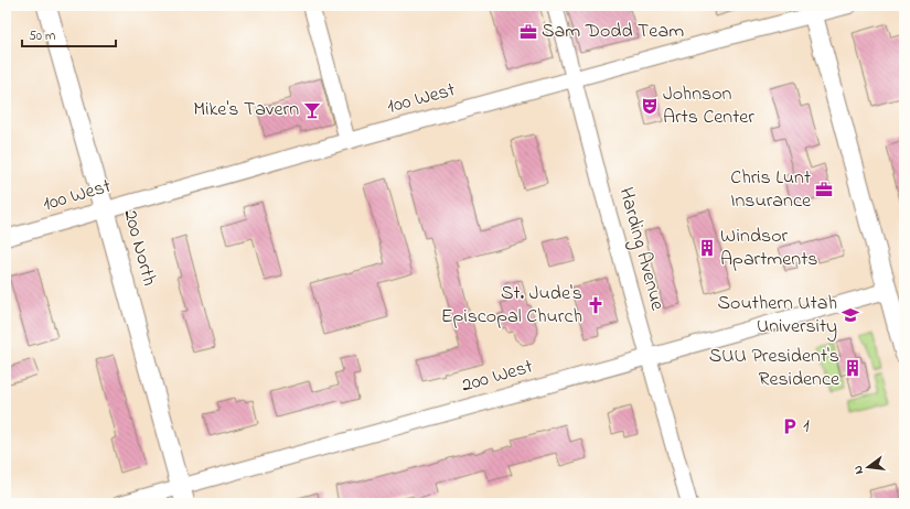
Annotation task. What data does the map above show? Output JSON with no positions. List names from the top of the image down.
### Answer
{
  "streets": {
    "main road": ["200 North"],
    "street": ["100 West", "Harding Avenue", "200 West"]
  },
  "crossings": [
    ["100 West", "200 North"],
    ["100 West", "Harding Avenue"],
    ["200 North", "200 West"],
    ["Harding Avenue", "200 West"]
  ],
  "places": {
    "office": ["Sam Dodd Team", "Chris Lunt Insurance"],
    "theatre": ["Johnson Arts Center"],
    "bar": ["Mike's Tavern"],
    "building": ["Windsor Apartments", "SUU President's Residence"],
    "church": ["St. Jude's Episcopal Church"],
    "school or university": ["Southern Utah University"],
    "parking": ["1"]
  },
  "scale_bar": "50 m",
  "north": "left"
}
